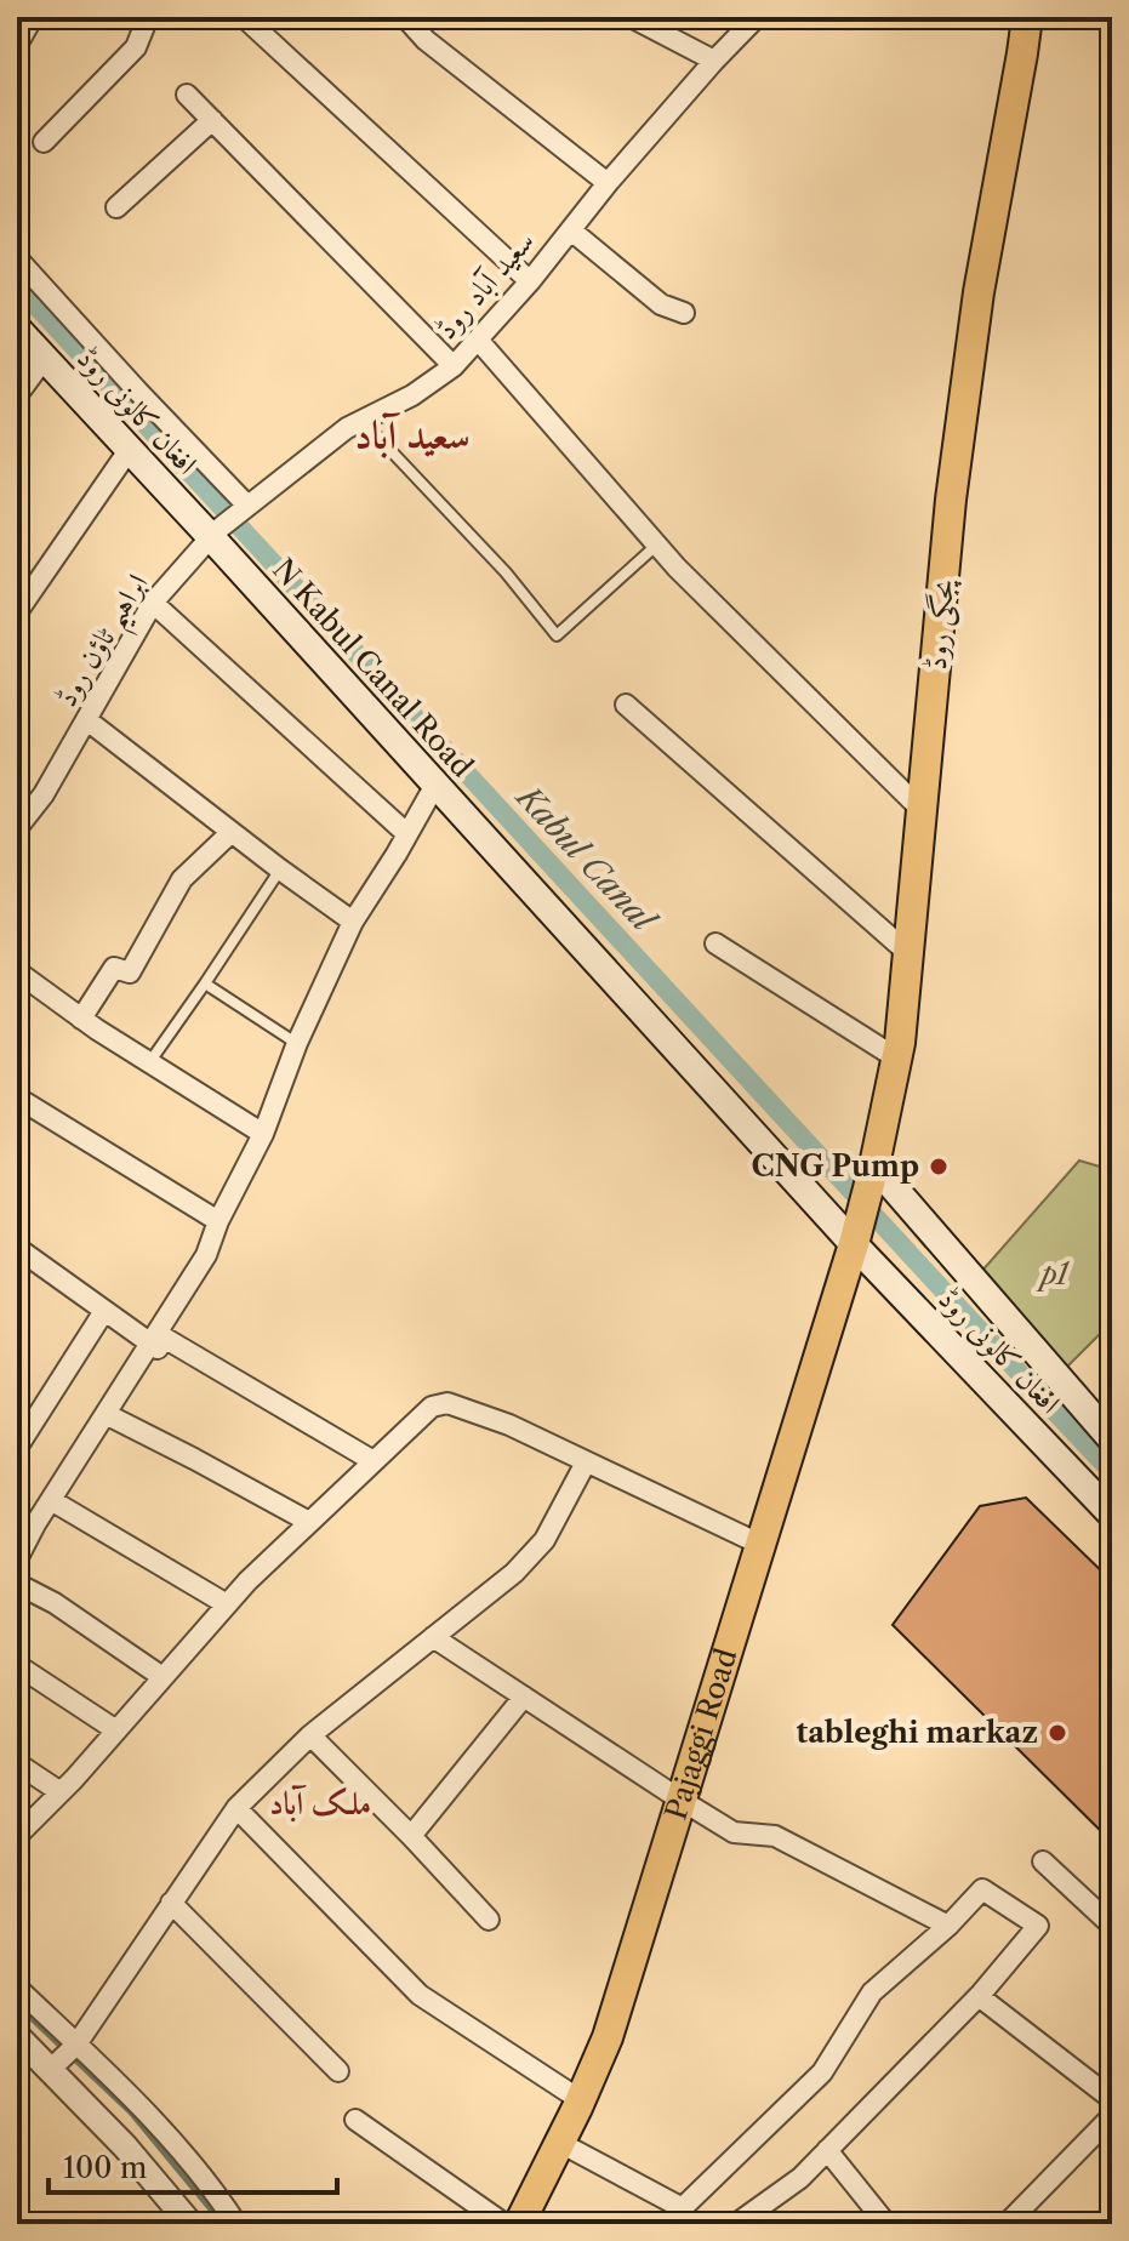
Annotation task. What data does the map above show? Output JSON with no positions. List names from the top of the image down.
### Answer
{
  "streets": {
    "main road": [
      "افغان کالونی روڈ",
      "پجگی روڈ",
      "N Kabul Canal Road",
      "Pajaggi Road"
    ],
    "street": ["سعید آباد روڈ", "ابراہیم ٹاؤن روڈ"]
  },
  "crossings": [
    ["سعید آباد روڈ", "افغان کالونی روڈ"],
    ["سعید آباد روڈ", "ابراہیم ٹاؤن روڈ"],
    ["سعید آباد روڈ", "N Kabul Canal Road"],
    ["افغان کالونی روڈ", "پجگی روڈ"],
    ["افغان کالونی روڈ", "ابراہیم ٹاؤن روڈ"],
    ["افغان کالونی روڈ", "N Kabul Canal Road"],
    ["افغان کالونی روڈ", "Pajaggi Road"],
    ["پجگی روڈ", "N Kabul Canal Road"],
    ["پجگی روڈ", "Pajaggi Road"],
    ["ابراہیم ٹاؤن روڈ", "N Kabul Canal Road"],
    ["N Kabul Canal Road", "Pajaggi Road"]
  ],
  "districts": ["سعید آباد", "ملک آباد"],
  "water": ["Kabul Canal"],
  "parks": ["p1"],
  "places": ["CNG Pump", "tableghi markaz"],
  "scale_bar": "100 m"
}
